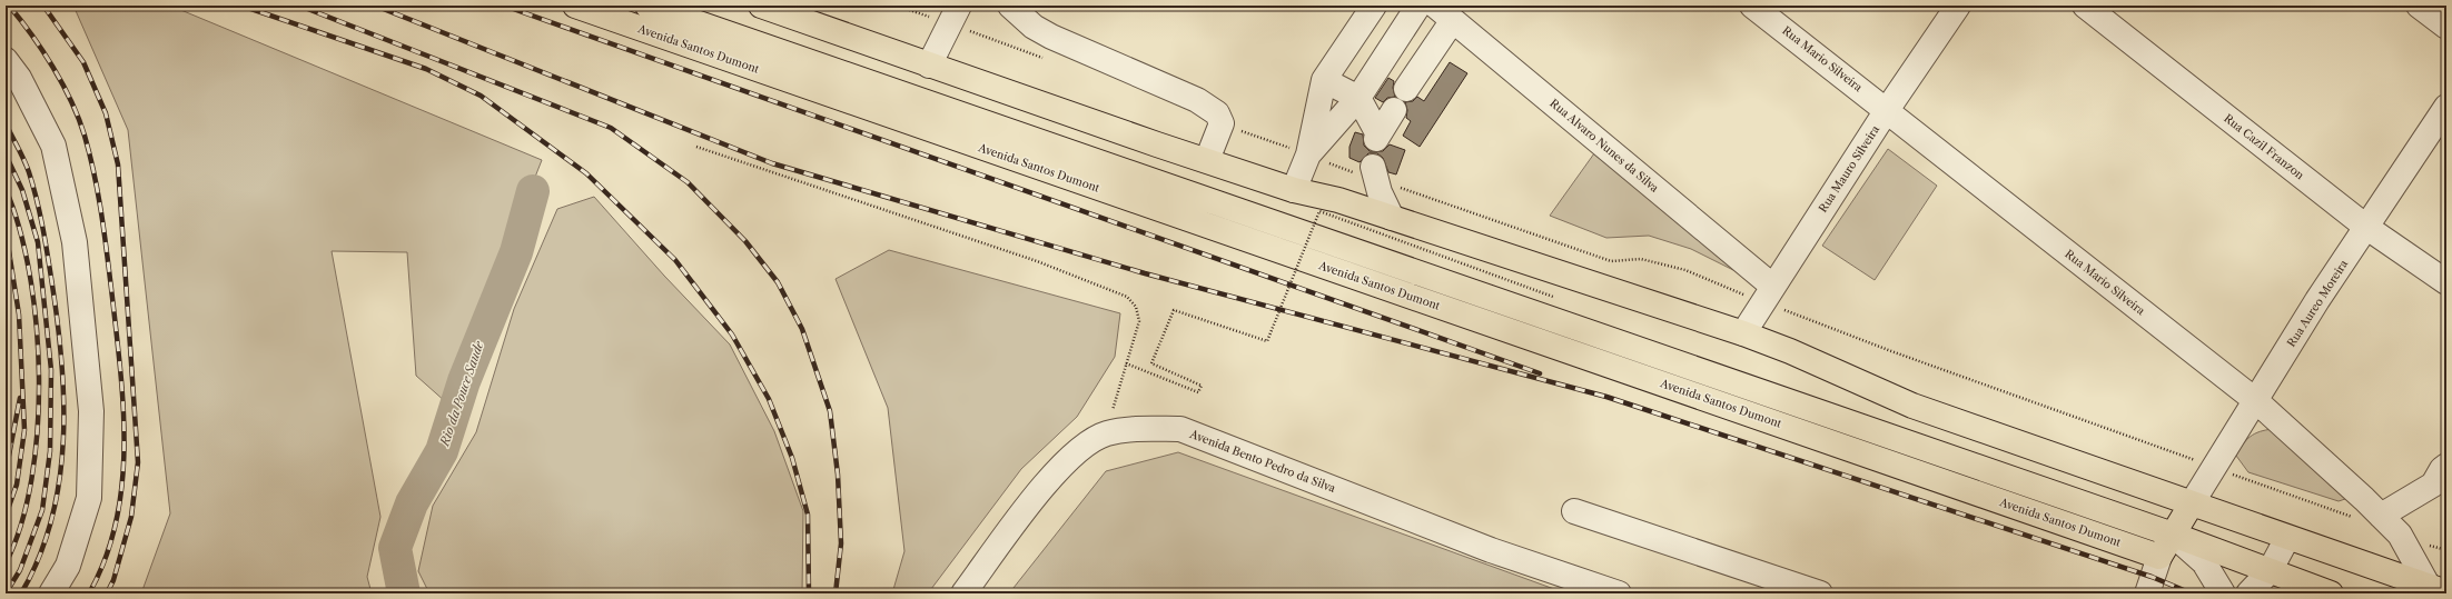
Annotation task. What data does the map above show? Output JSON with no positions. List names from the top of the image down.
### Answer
{
  "streets": {
    "main road": ["Avenida Santos Dumont"],
    "street": [
      "Rua Mario Silveira",
      "Rua Alvaro Nunes da Silva",
      "Rua Cazil Franzon",
      "Rua Mauro Silveira",
      "Rua Aureo Moreira",
      "Avenida Bento Pedro da Silva"
    ]
  },
  "crossings": [
    ["Rua Mario Silveira", "Rua Mauro Silveira"],
    ["Rua Mario Silveira", "Rua Aureo Moreira"],
    ["Rua Alvaro Nunes da Silva", "Rua Mauro Silveira"],
    ["Rua Cazil Franzon", "Rua Aureo Moreira"]
  ],
  "water": ["Rio da Pouce Saude"]
}
